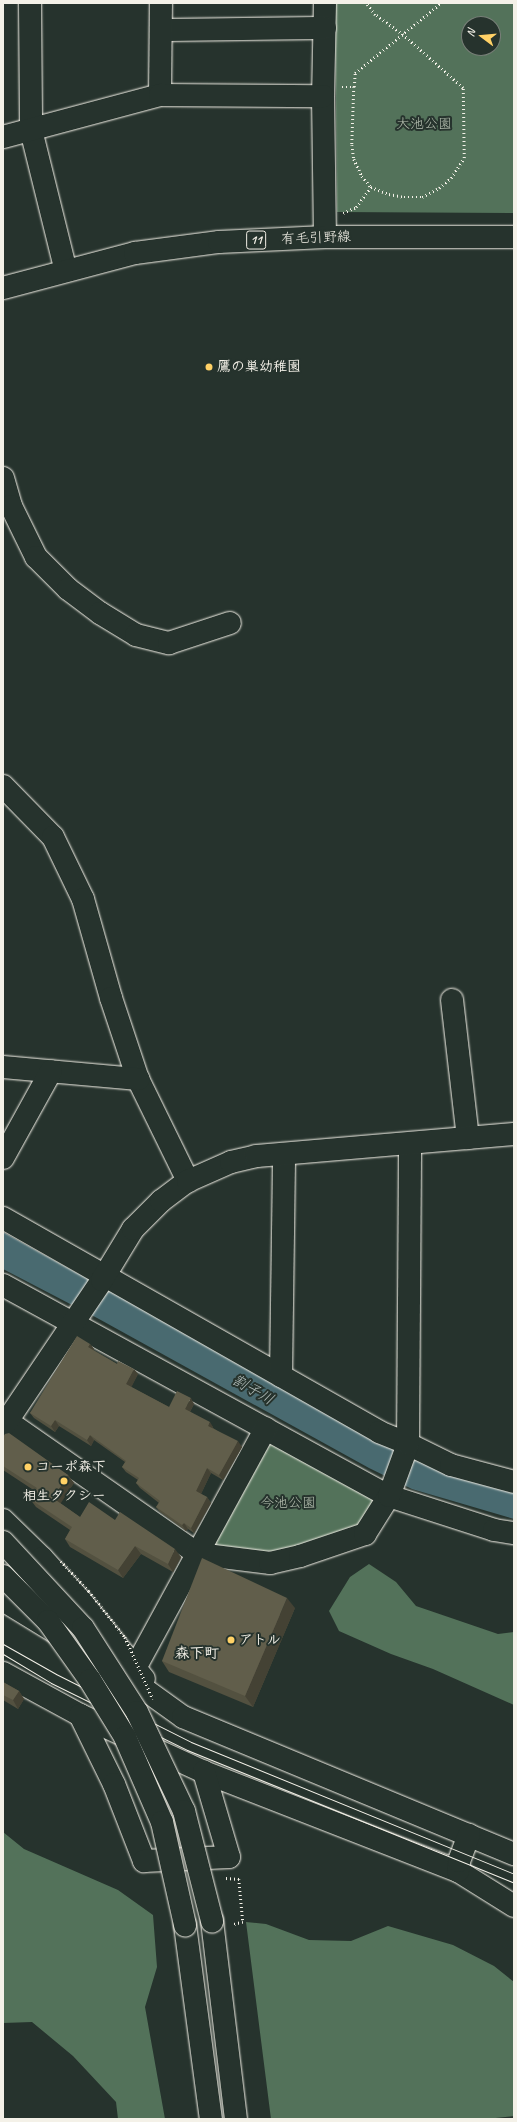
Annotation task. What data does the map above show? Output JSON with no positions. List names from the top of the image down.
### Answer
{
  "streets": {
    "street": ["有毛引野線", "11"]
  },
  "districts": ["森下町"],
  "water": ["割子川"],
  "parks": ["大池公園", "今池公園"],
  "places": [
    "鷹の巣幼稚園",
    "コーポ森下",
    "相生タクシー",
    "アトル"
  ],
  "north": "left"
}
